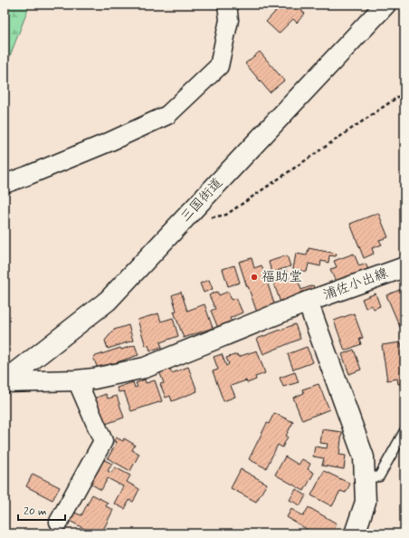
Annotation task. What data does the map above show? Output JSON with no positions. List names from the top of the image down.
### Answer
{
  "streets": {
    "main road": ["三国街道", "浦佐小出線"]
  },
  "crossings": [
    ["三国街道", "浦佐小出線"]
  ],
  "places": ["福助堂"],
  "scale_bar": "20 m"
}
